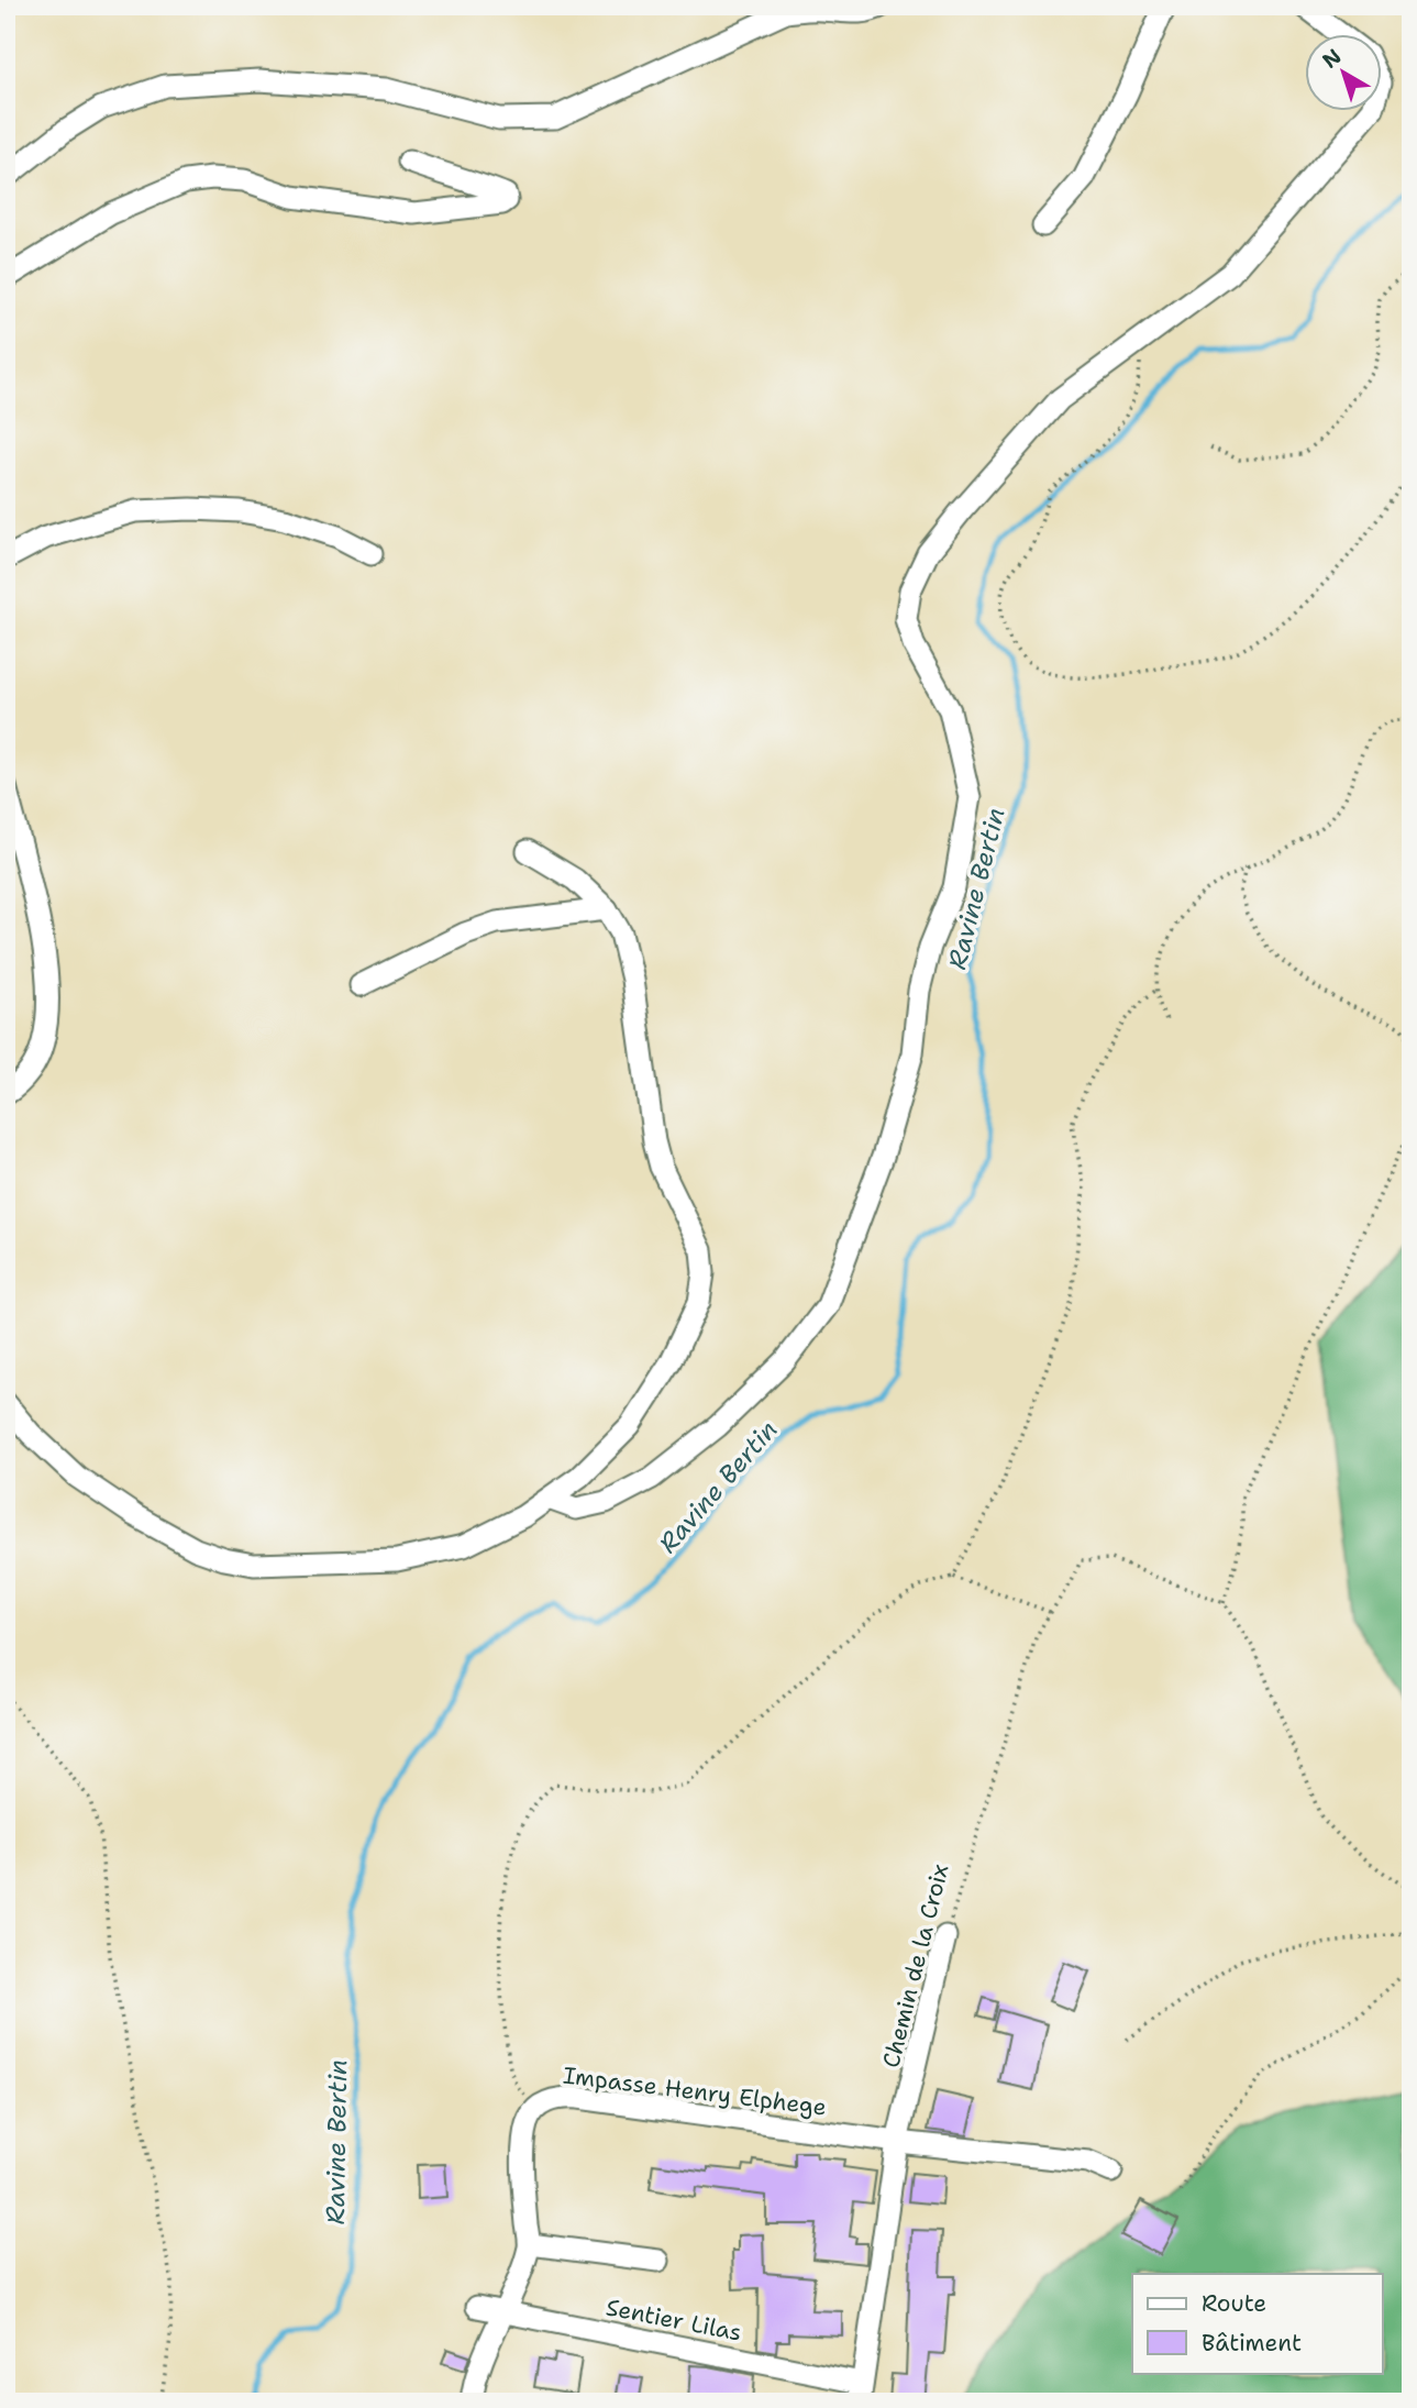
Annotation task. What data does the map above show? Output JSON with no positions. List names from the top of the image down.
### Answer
{
  "streets": {
    "street": ["Chemin de la Croix", "Impasse Henry Elphege", "Sentier Lilas"]
  },
  "crossings": [
    ["Chemin de la Croix", "Impasse Henry Elphege"],
    ["Chemin de la Croix", "Sentier Lilas"],
    ["Impasse Henry Elphege", "Sentier Lilas"]
  ],
  "water": ["Ravine Bertin"],
  "legend": ["Route", "Bâtiment"],
  "north": "top left"
}
